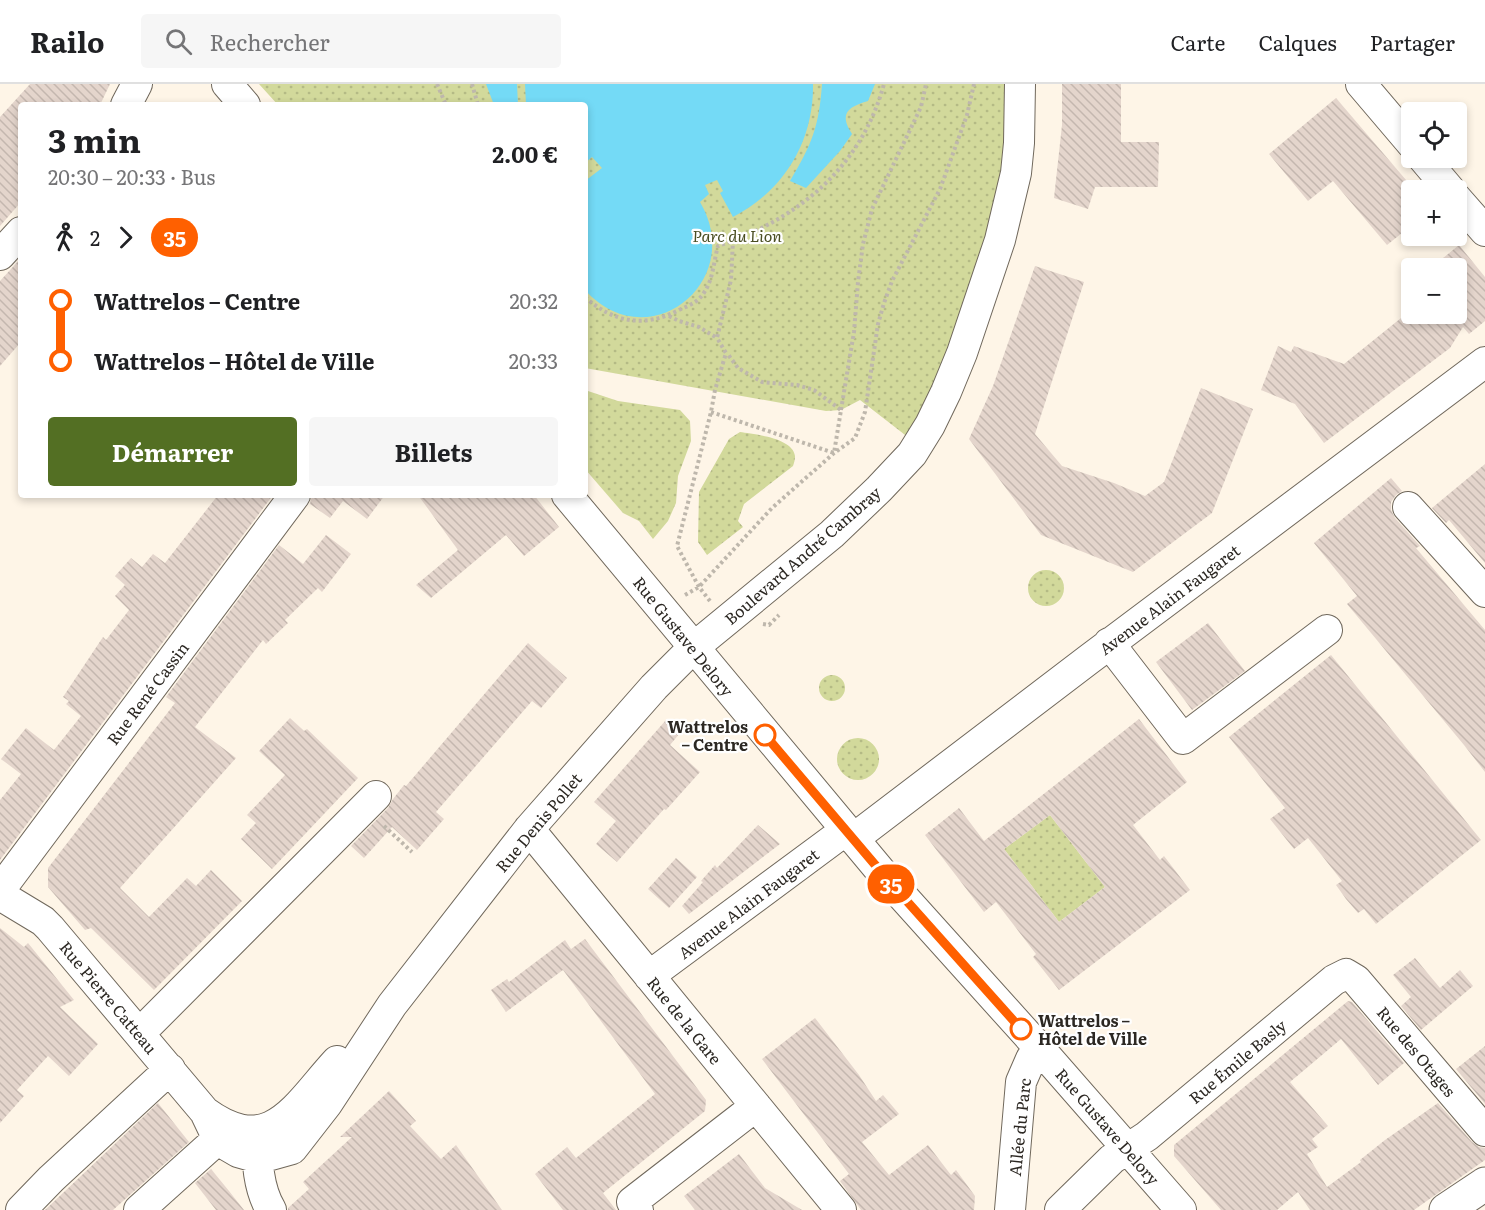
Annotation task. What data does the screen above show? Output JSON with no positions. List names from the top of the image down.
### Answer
{
  "streets": {
    "street": [
      "Boulevard André Cambray",
      "Avenue Alain Faugaret",
      "Rue Gustave Delory",
      "Rue René Cassin",
      "Rue Denis Pollet",
      "Rue Pierre Catteau",
      "Rue de la Gare",
      "Rue des Otages",
      "Rue Émile Basly",
      "Allée du Parc"
    ]
  },
  "crossings": [
    ["Boulevard André Cambray", "Rue Gustave Delory"],
    ["Boulevard André Cambray", "Rue Denis Pollet"],
    ["Avenue Alain Faugaret", "Rue Gustave Delory"],
    ["Avenue Alain Faugaret", "Rue de la Gare"],
    ["Rue Gustave Delory", "Rue Denis Pollet"],
    ["Rue Gustave Delory", "Rue Émile Basly"],
    ["Rue Gustave Delory", "Allée du Parc"],
    ["Rue Denis Pollet", "Rue de la Gare"],
    ["Rue des Otages", "Rue Émile Basly"]
  ],
  "parks": ["Parc du Lion"],
  "places": ["Wattrelos – Centre", "Wattrelos – Hôtel de Ville"],
  "lines": ["bus line 35"],
  "page": {
    "header": "Railo",
    "search": "Rechercher",
    "nav": ["Carte", "Calques", "Partager"],
    "on_map": "35",
    "map_buttons": ["+", "−"],
    "heading": ["3 min", "20:30 – 20:33 · Bus", "2.00 €"],
    "legs": ["2", "35"],
    "list": [
      {
        "name": "Wattrelos – Centre",
        "value": "20:32"
      },
      {
        "name": "Wattrelos – Hôtel de Ville",
        "value": "20:33"
      }
    ],
    "buttons": ["Démarrer", "Billets"]
  }
}
